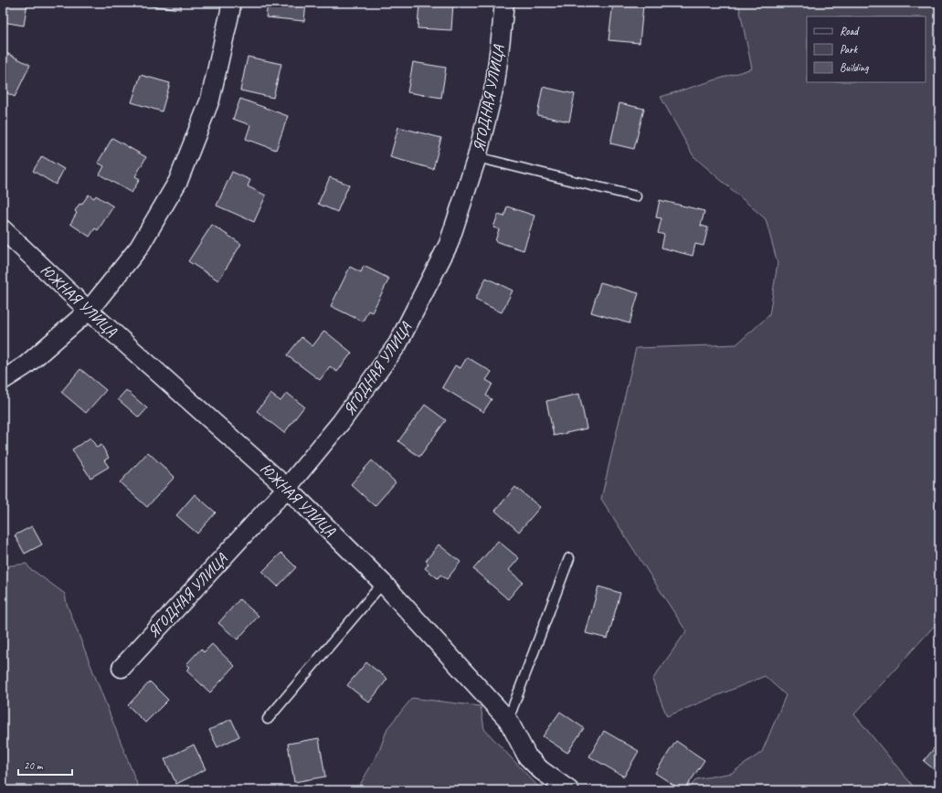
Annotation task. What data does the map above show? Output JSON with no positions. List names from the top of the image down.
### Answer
{
  "streets": {
    "street": ["ЯГОДНАЯ УЛИЦА", "ЮЖНАЯ УЛИЦА"]
  },
  "crossings": [
    ["ЯГОДНАЯ УЛИЦА", "ЮЖНАЯ УЛИЦА"]
  ],
  "legend": ["Road", "Park", "Building"],
  "scale_bar": "20 m"
}
